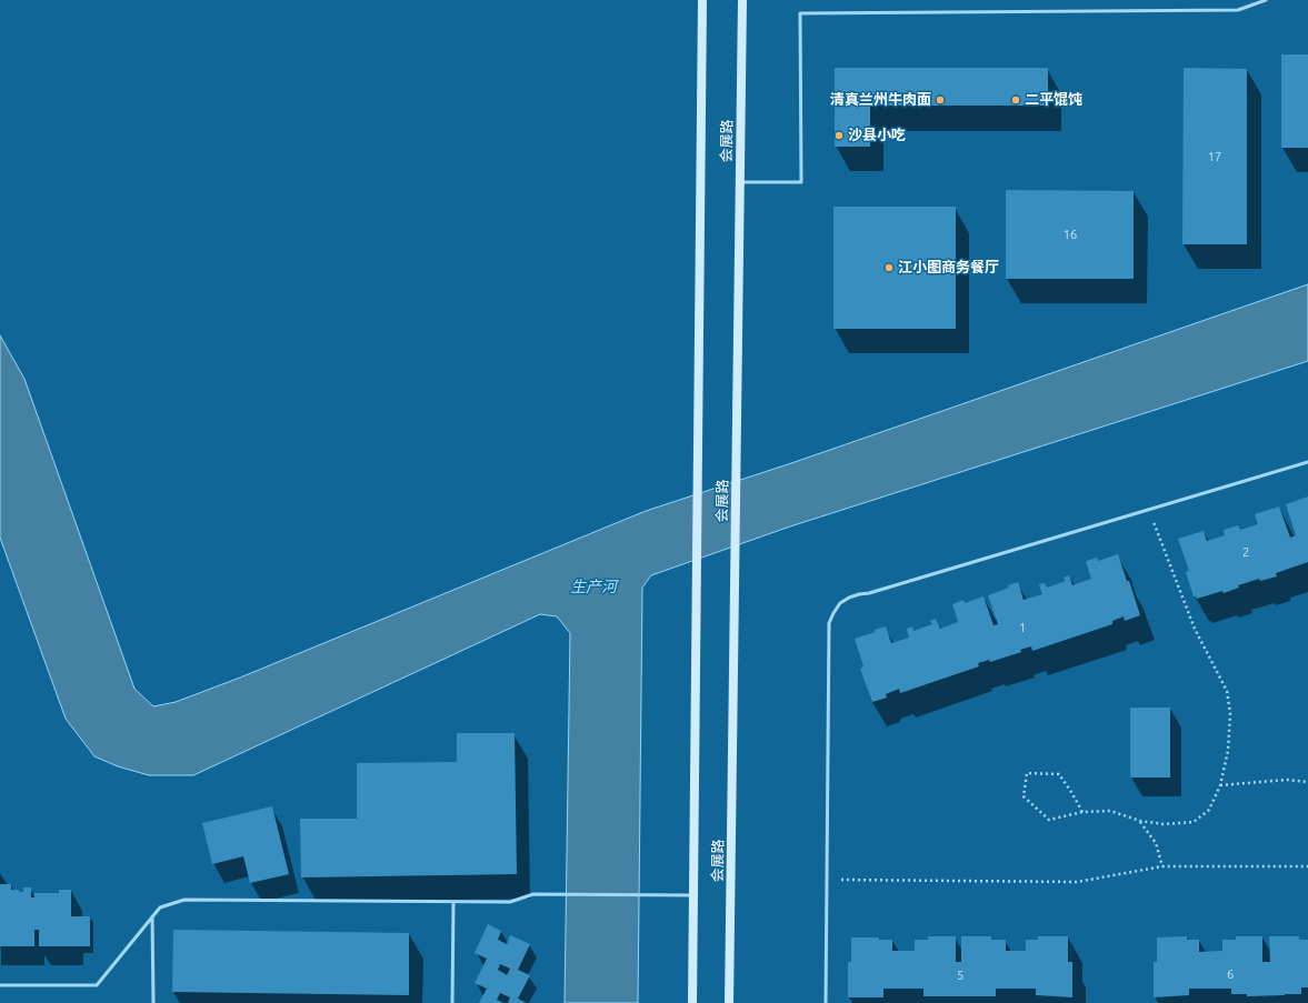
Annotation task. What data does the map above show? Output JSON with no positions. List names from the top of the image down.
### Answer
{
  "streets": {
    "street": ["会展路"]
  },
  "water": ["生产河"],
  "places": [
    "清真兰州牛肉面",
    "二平馄饨",
    "沙县小吃",
    "江小图商务餐厅"
  ],
  "house_numbers": [
    "17",
    "16",
    "2",
    "1",
    "6",
    "5"
  ]
}
